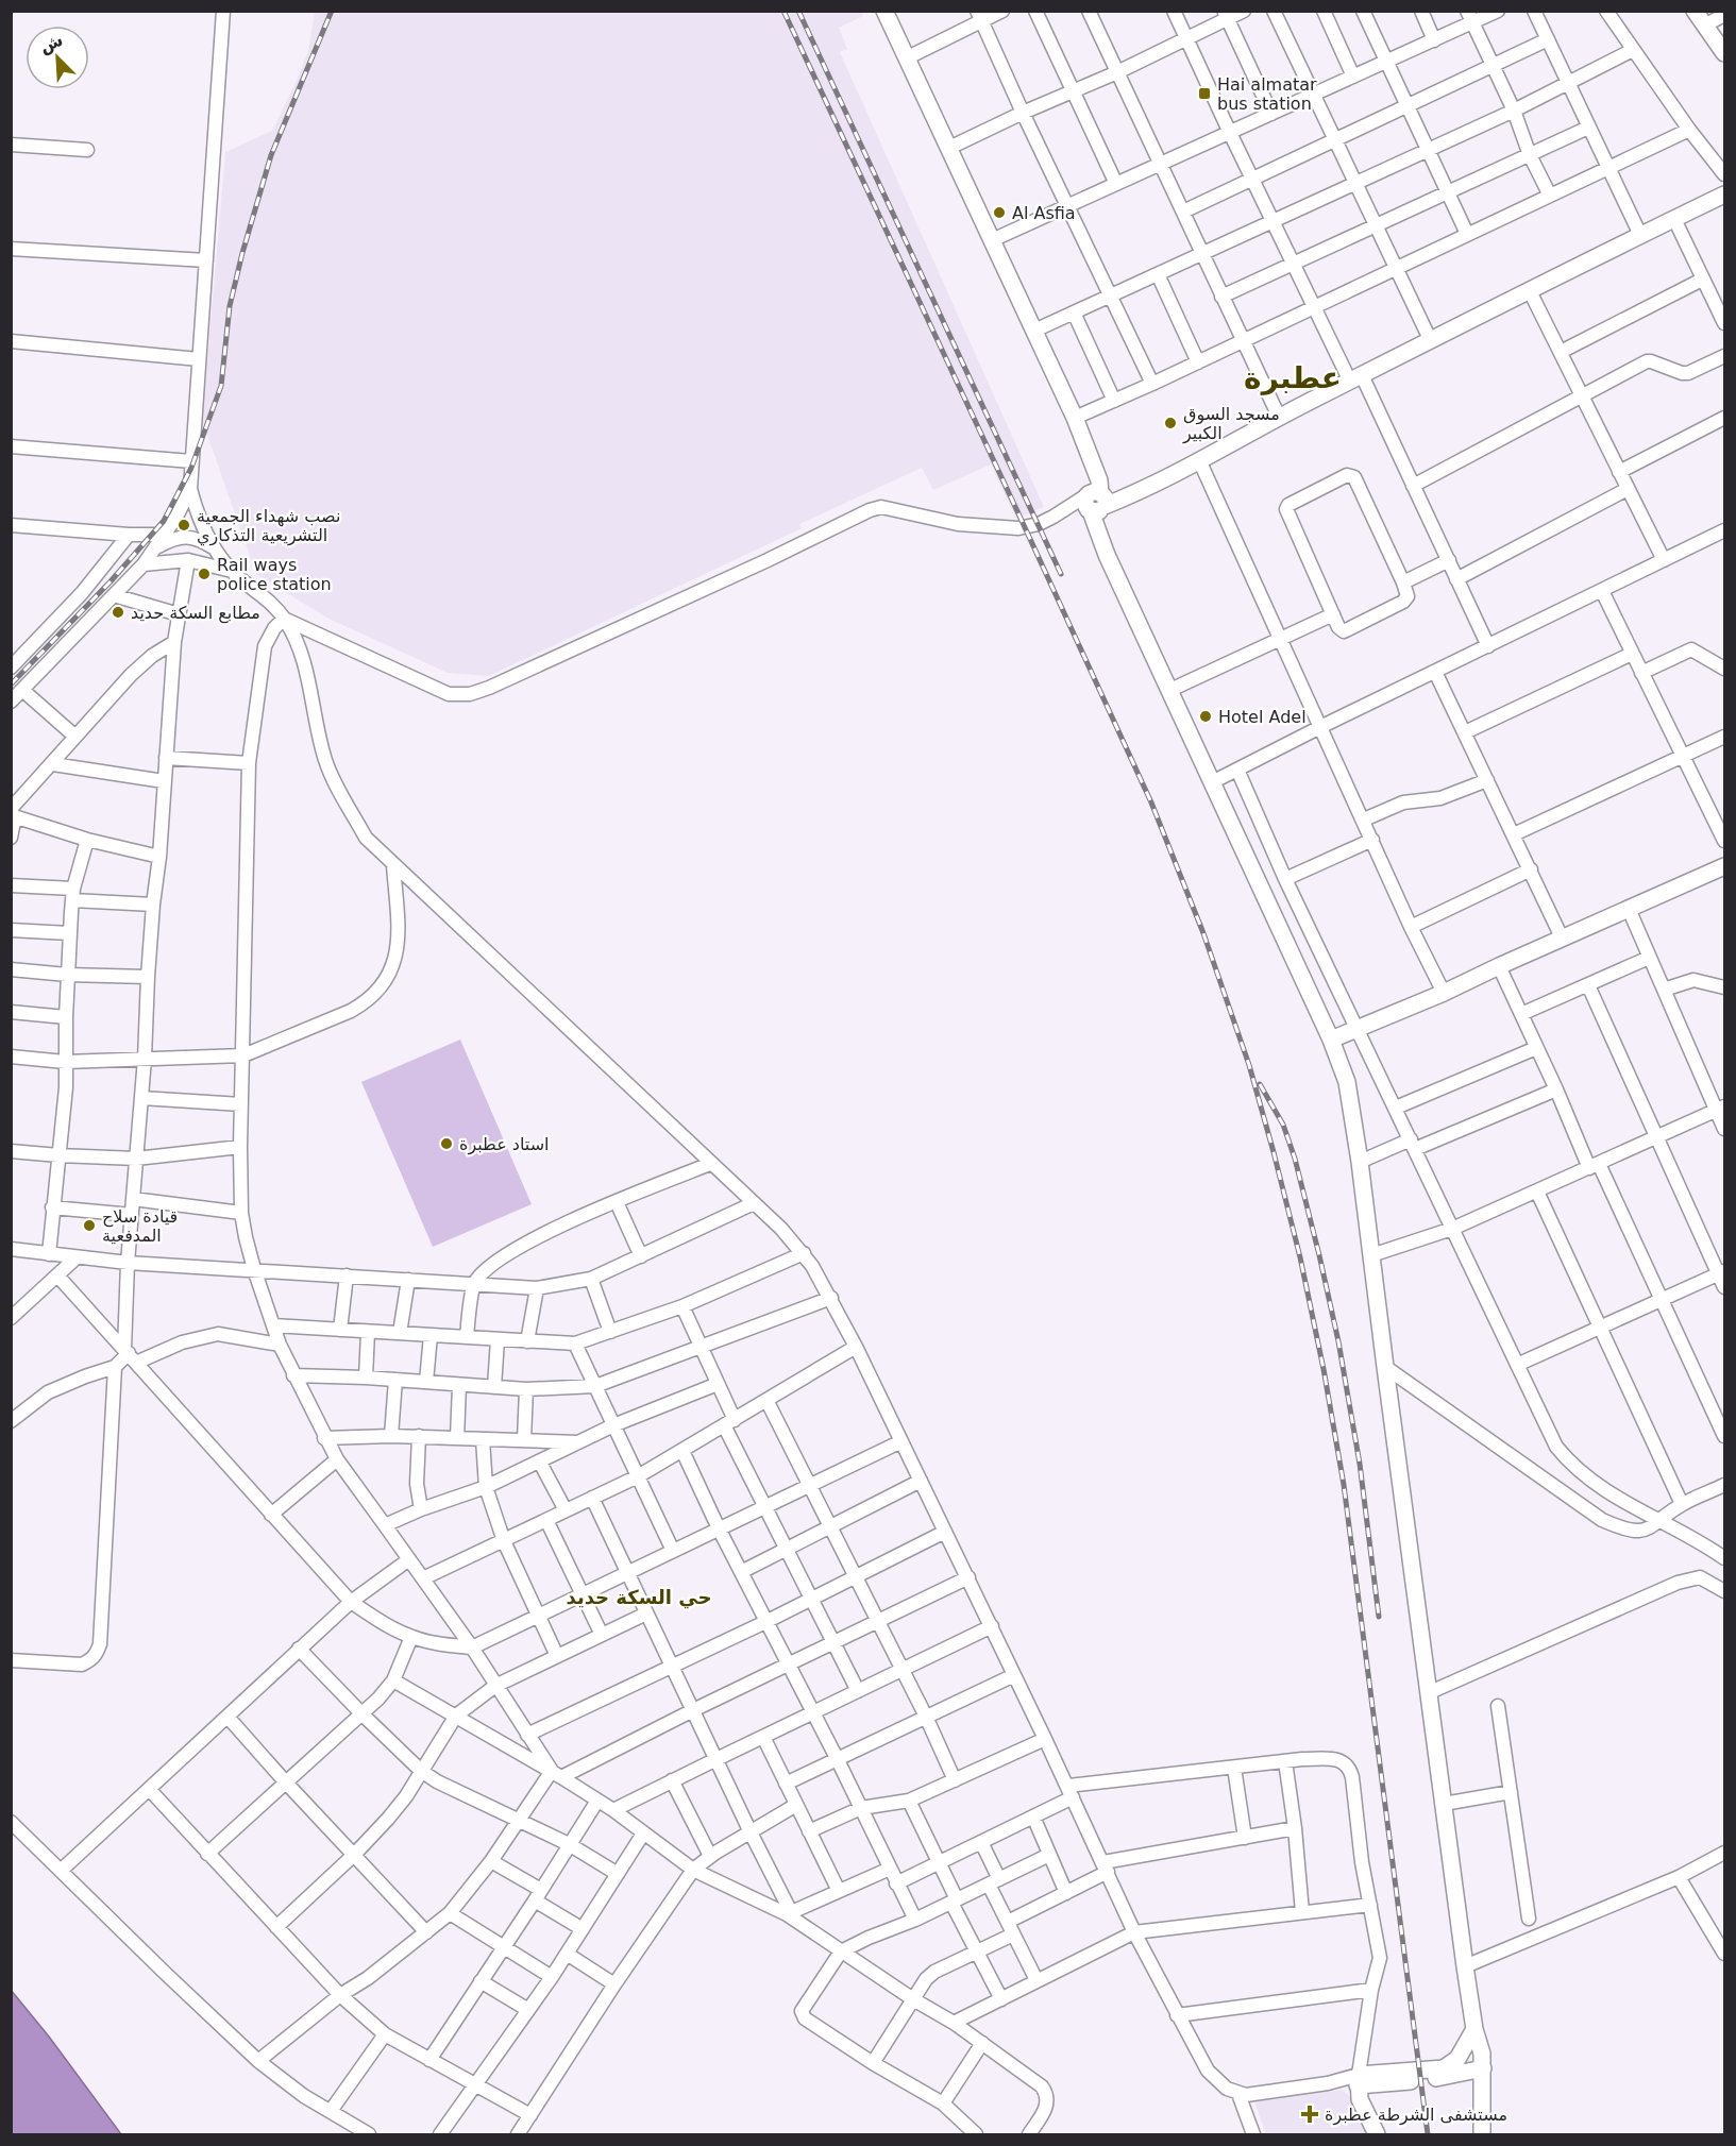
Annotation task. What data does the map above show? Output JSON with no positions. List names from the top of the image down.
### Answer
{
  "districts": ["عطبرة", "حي السكة حديد"],
  "places": {
    "transit": ["Hai almatar bus station"],
    "other": [
      "Al Asfia",
      "مسجد السوق الكبير",
      "نصب شهداء الجمعية التشريعية التذكاري",
      "Rail ways police station",
      "مطابع السكة حديد",
      "Hotel Adel",
      "استاد عطبرة",
      "قيادة سلاح المدفعية"
    ],
    "health": ["مستشفى الشرطة عطبرة"]
  },
  "north": "top left"
}
